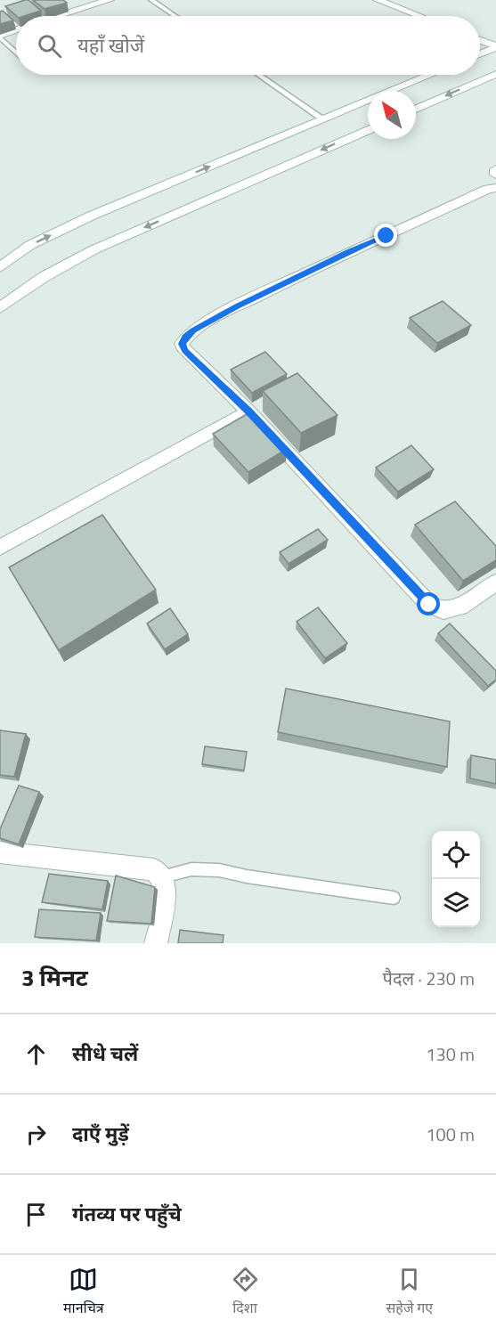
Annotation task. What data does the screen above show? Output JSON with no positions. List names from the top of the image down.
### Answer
{
  "north": "top left",
  "page": {
    "search": "यहाँ खोजें",
    "heading": ["3 मिनट", "पैदल · 230 m"],
    "list": [
      ["सीधे चलें", "130 m"],
      ["दाएँ मुड़ें", "100 m"],
      "गंतव्य पर पहुँचे"
    ],
    "nav": ["मानचित्र", "दिशा", "सहेजे गए"]
  }
}
